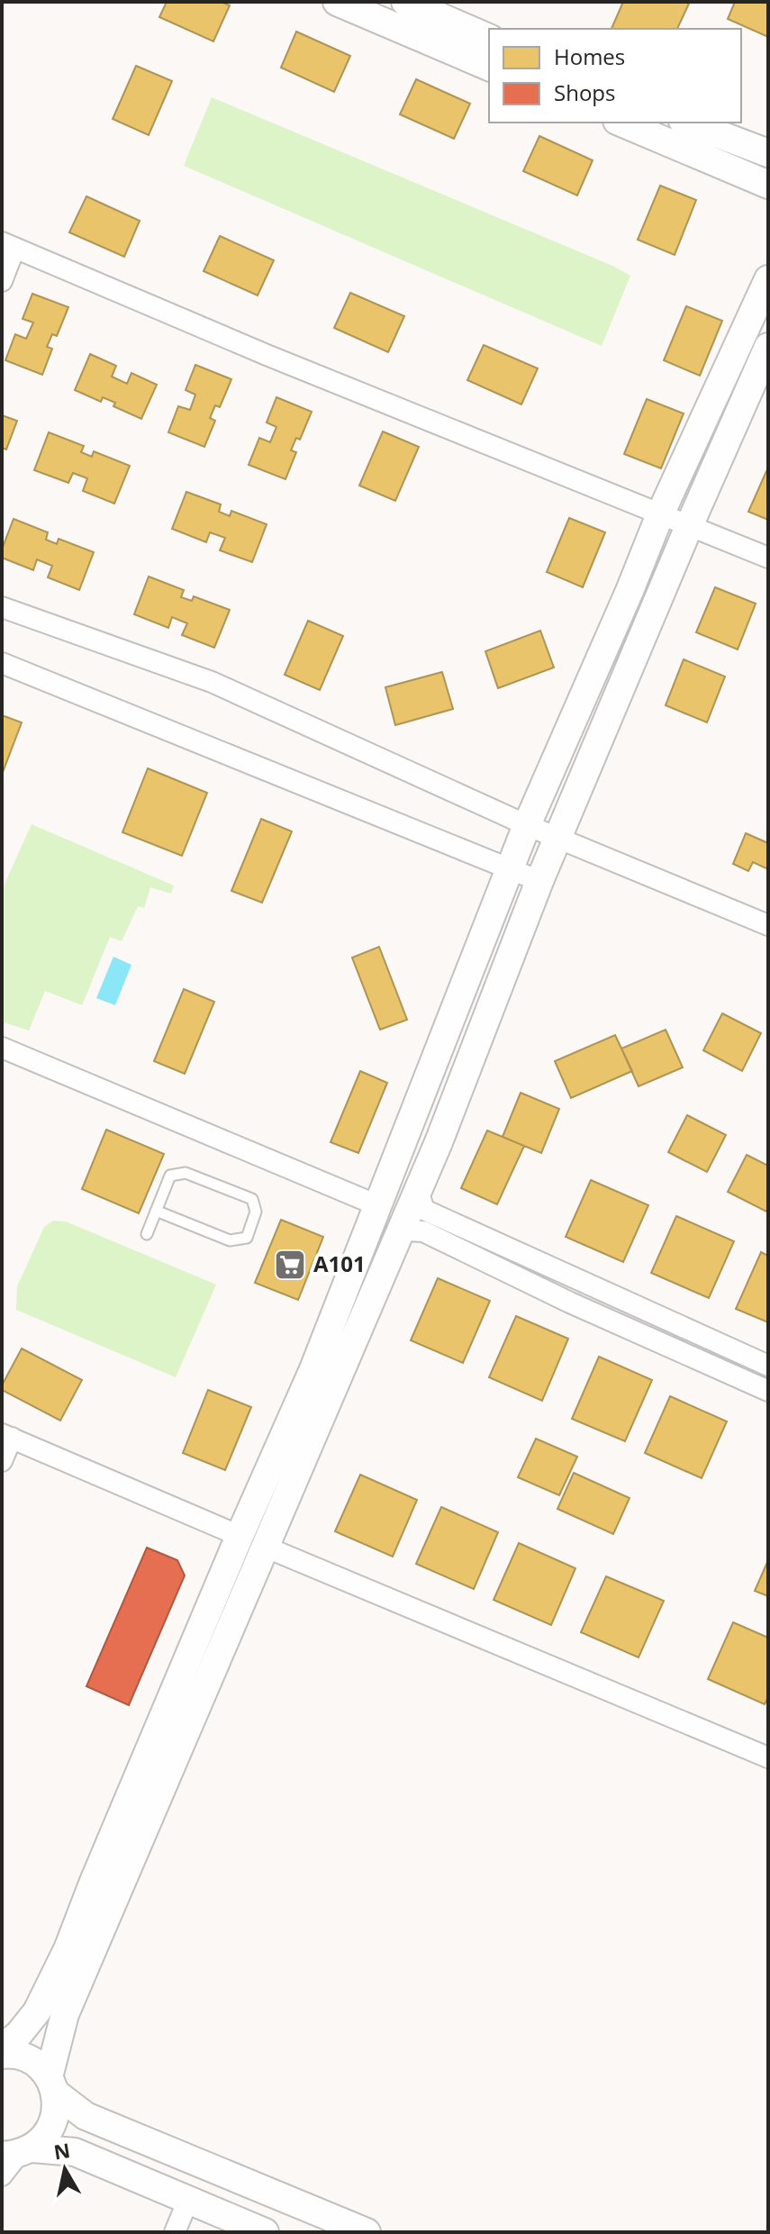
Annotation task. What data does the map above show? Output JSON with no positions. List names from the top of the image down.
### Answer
{
  "places": {
    "supermarket": ["A101"]
  },
  "legend": ["Homes", "Shops"],
  "north": "top"
}
